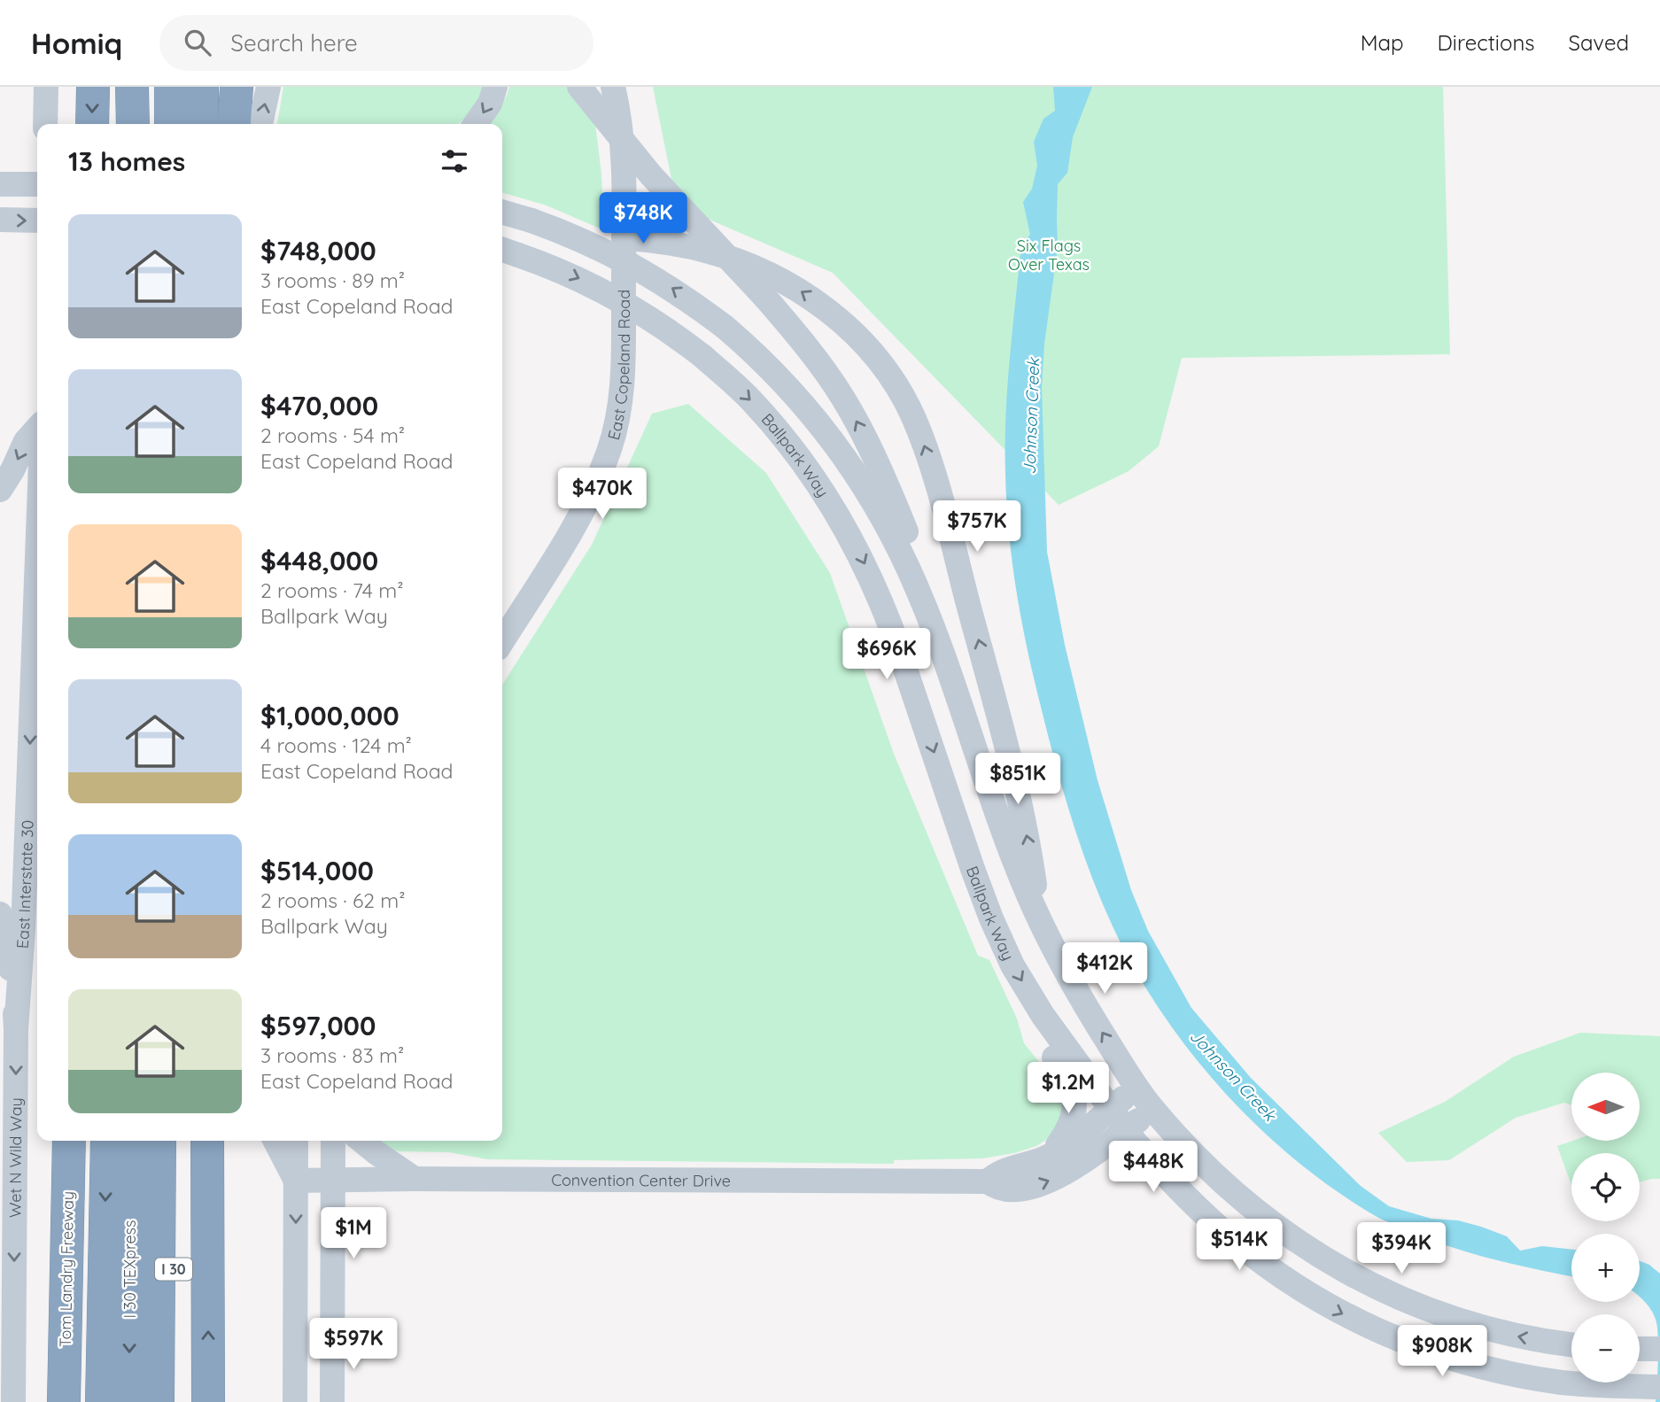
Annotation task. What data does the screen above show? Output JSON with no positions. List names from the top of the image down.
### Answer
{
  "streets": {
    "highway": ["Tom Landry Freeway", "I 30 TEXpress", "I 30"],
    "main road": [
      "East Copeland Road",
      "Ballpark Way",
      "East Interstate 30",
      "Wet N Wild Way",
      "Convention Center Drive"
    ]
  },
  "crossings": [
    ["Ballpark Way", "Convention Center Drive"],
    ["East Interstate 30", "Wet N Wild Way"]
  ],
  "one_way": ["East Interstate 30", "Wet N Wild Way"],
  "water": ["Johnson Creek"],
  "parks": ["Six Flags Over Texas"],
  "north": "left",
  "page": {
    "header": "Homiq",
    "search": "Search here",
    "nav": ["Map", "Directions", "Saved"],
    "heading": "13 homes",
    "price": [
      "$748K",
      "$470K",
      "$757K",
      "$696K",
      "$851K",
      "$412K",
      "$1.2M",
      "$448K",
      "$1M",
      "$514K",
      "$394K",
      "$597K",
      "$908K"
    ],
    "list": [
      {
        "name": "$748,000",
        "note": "3 rooms · 89 m² · East Copeland Road"
      },
      {
        "name": "$470,000",
        "note": "2 rooms · 54 m² · East Copeland Road"
      },
      {
        "name": "$448,000",
        "note": "2 rooms · 74 m² · Ballpark Way"
      },
      {
        "name": "$1,000,000",
        "note": "4 rooms · 124 m² · East Copeland Road"
      },
      {
        "name": "$514,000",
        "note": "2 rooms · 62 m² · Ballpark Way"
      },
      {
        "name": "$597,000",
        "note": "3 rooms · 83 m² · East Copeland Road"
      }
    ],
    "map_buttons": ["+", "−"]
  }
}
